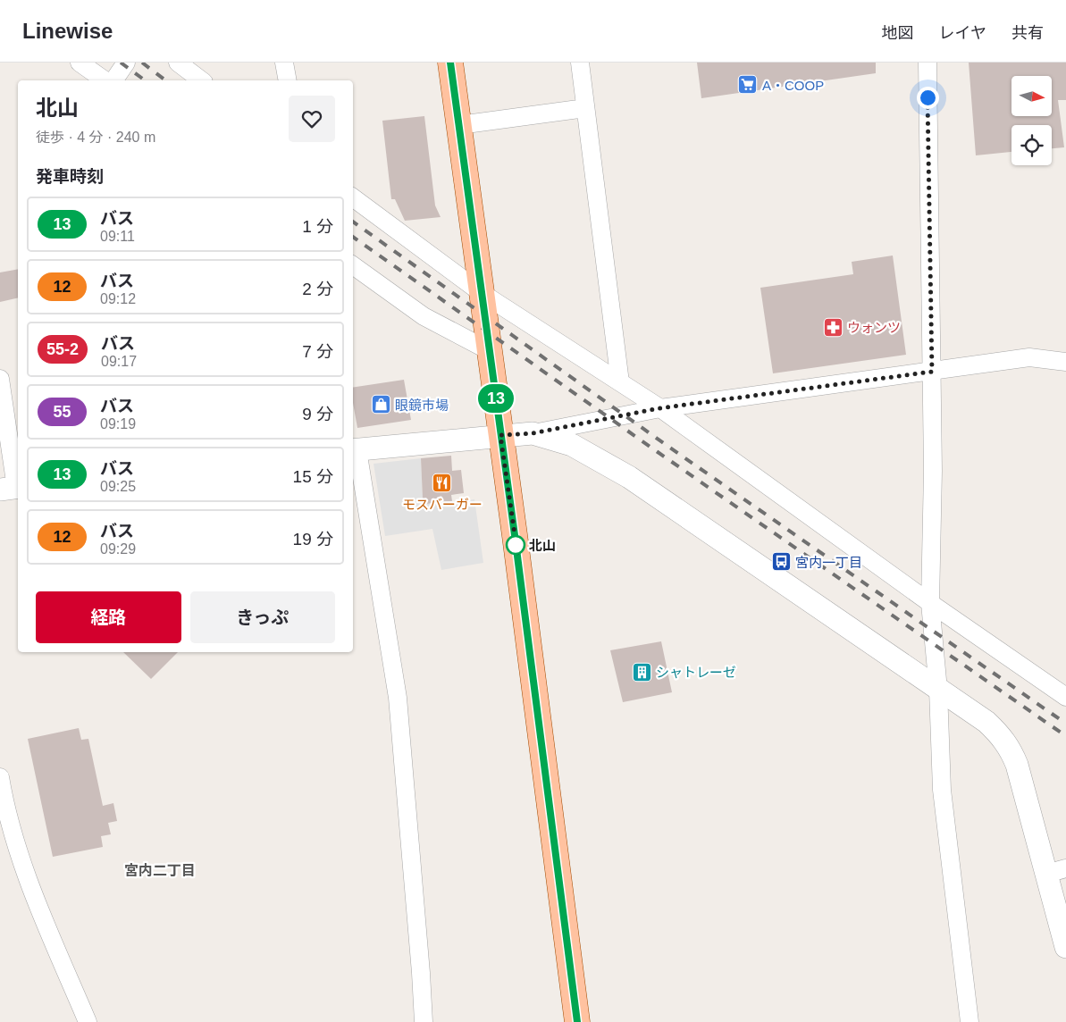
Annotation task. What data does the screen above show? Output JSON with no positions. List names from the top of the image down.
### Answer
{
  "districts": ["宮内二丁目"],
  "places": {
    "supermarket": ["A・COOP"],
    "pharmacy": ["ウォンツ"],
    "shop": ["眼鏡市場"],
    "restaurant": ["モスバーガー"],
    "other": ["北山"],
    "bus stop": ["宮内一丁目"],
    "building": ["シャトレーゼ"]
  },
  "lines": ["bus line 13"],
  "north": "right",
  "page": {
    "header": "Linewise",
    "nav": ["地図", "レイヤ", "共有"],
    "on_map": "13",
    "heading": [
      ["北山", "徒歩 · 4 分 · 240 m"],
      "発車時刻"
    ],
    "list": [
      {
        "mark": "13",
        "name": "バス",
        "note": "09:11",
        "value": "1 分"
      },
      {
        "mark": "12",
        "name": "バス",
        "note": "09:12",
        "value": "2 分"
      },
      {
        "mark": "55-2",
        "name": "バス",
        "note": "09:17",
        "value": "7 分"
      },
      {
        "mark": "55",
        "name": "バス",
        "note": "09:19",
        "value": "9 分"
      },
      {
        "mark": "13",
        "name": "バス",
        "note": "09:25",
        "value": "15 分"
      },
      {
        "mark": "12",
        "name": "バス",
        "note": "09:29",
        "value": "19 分"
      }
    ],
    "buttons": ["経路", "きっぷ"]
  }
}
